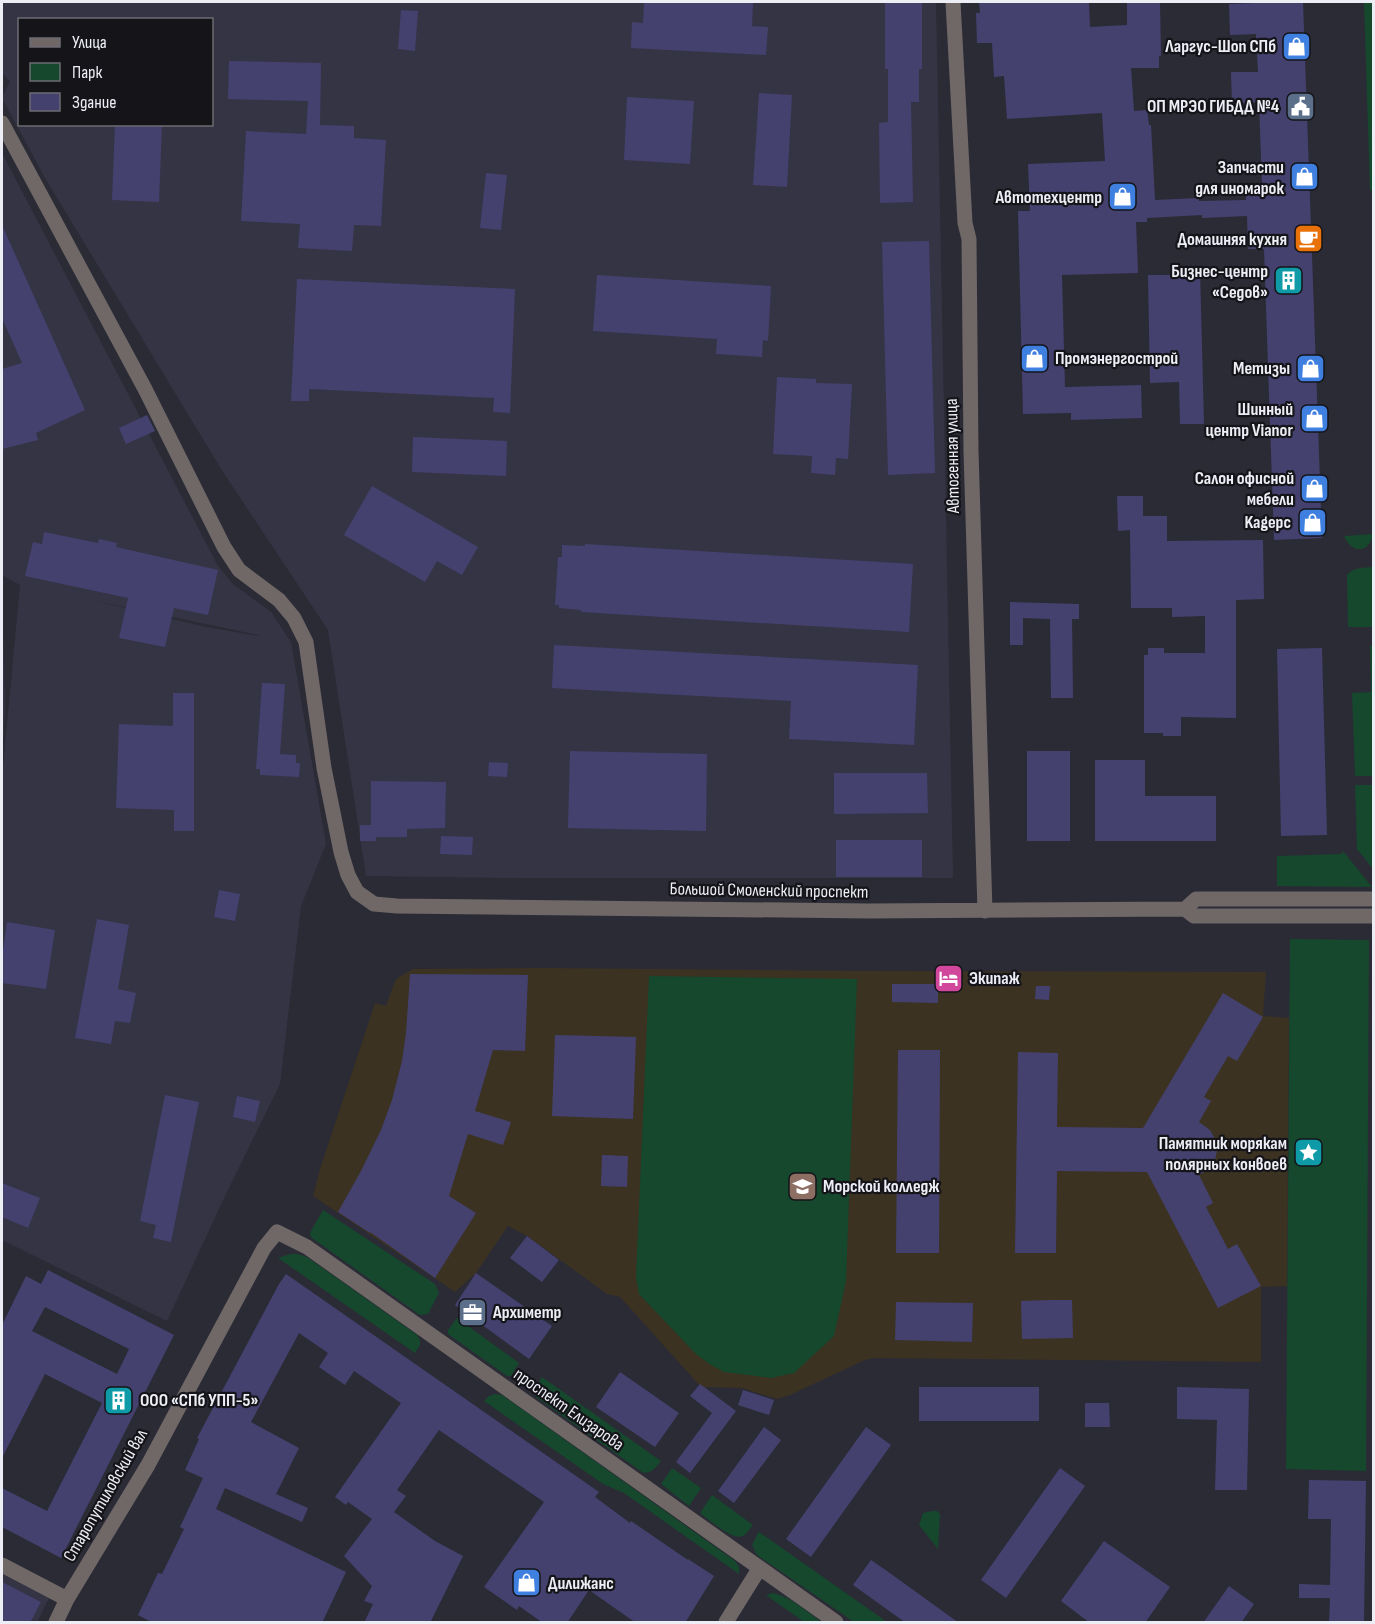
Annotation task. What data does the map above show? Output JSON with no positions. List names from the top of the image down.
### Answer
{
  "streets": {
    "street": [
      "Автогенная улица",
      "Большой Смоленский проспект",
      "проспект Елизарова",
      "Старопутиловский вал"
    ]
  },
  "crossings": [
    ["Автогенная улица", "Большой Смоленский проспект"],
    ["проспект Елизарова", "Старопутиловский вал"]
  ],
  "places": {
    "shop": [
      "Ларгус-Шоп СПб",
      "Запчасти для иномарок",
      "Автотехцентр",
      "Промэнергострой",
      "Метизы",
      "Шинный центр Vianor",
      "Салон офисной мебели",
      "Kagepc",
      "Дилижанс"
    ],
    "public building": ["ОП МРЭО ГИБДД №4"],
    "cafe": ["Домашняя кухня"],
    "building": ["Бизнес-центр «Седов»", "ООО «СПб УПП-5»"],
    "hotel": ["Экипаж"],
    "place": ["Памятник морякам полярных конвоев"],
    "school or university": ["Морской колледж"],
    "office": ["Архиметр"]
  },
  "legend": ["Улица", "Парк", "Здание"]
}
